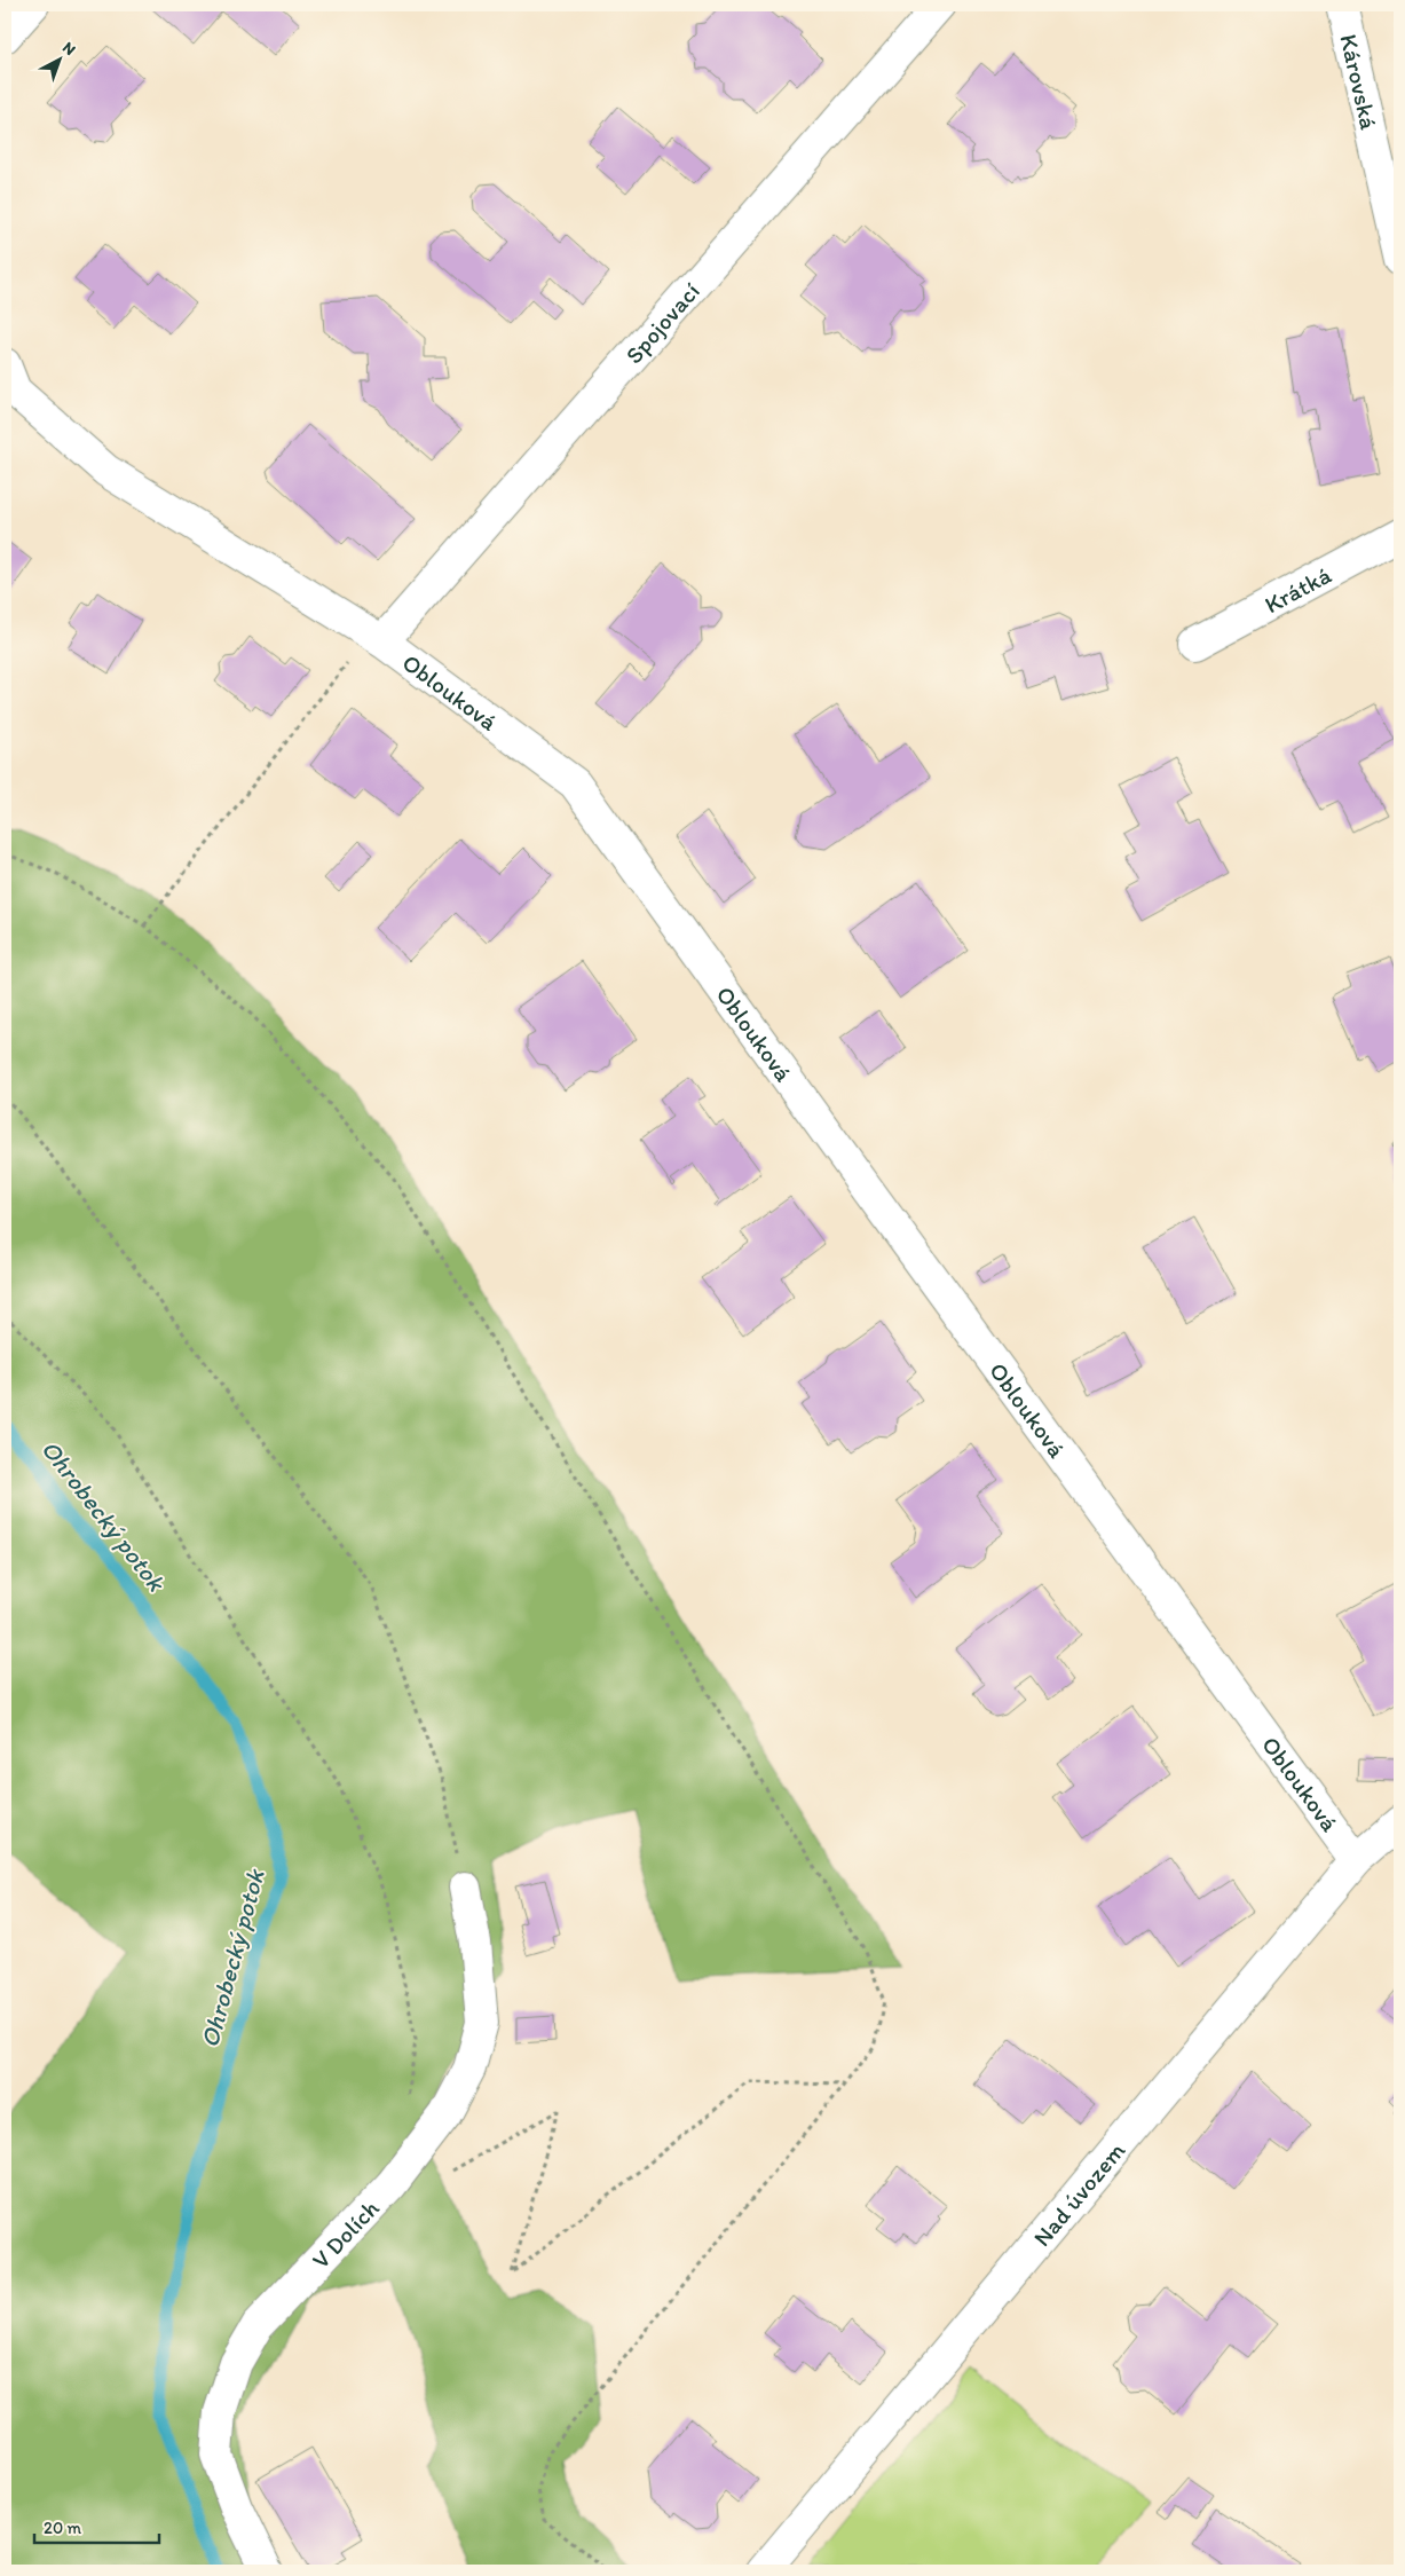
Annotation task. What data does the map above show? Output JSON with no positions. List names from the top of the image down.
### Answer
{
  "streets": {
    "street": [
      "Károvská",
      "Spojovací",
      "Krátká",
      "Oblouková",
      "Nad úvozem",
      "V Dolích"
    ]
  },
  "crossings": [
    ["Spojovací", "Oblouková"],
    ["Oblouková", "Nad úvozem"]
  ],
  "water": ["Ohrobecký potok"],
  "scale_bar": "20 m",
  "north": "top right"
}
